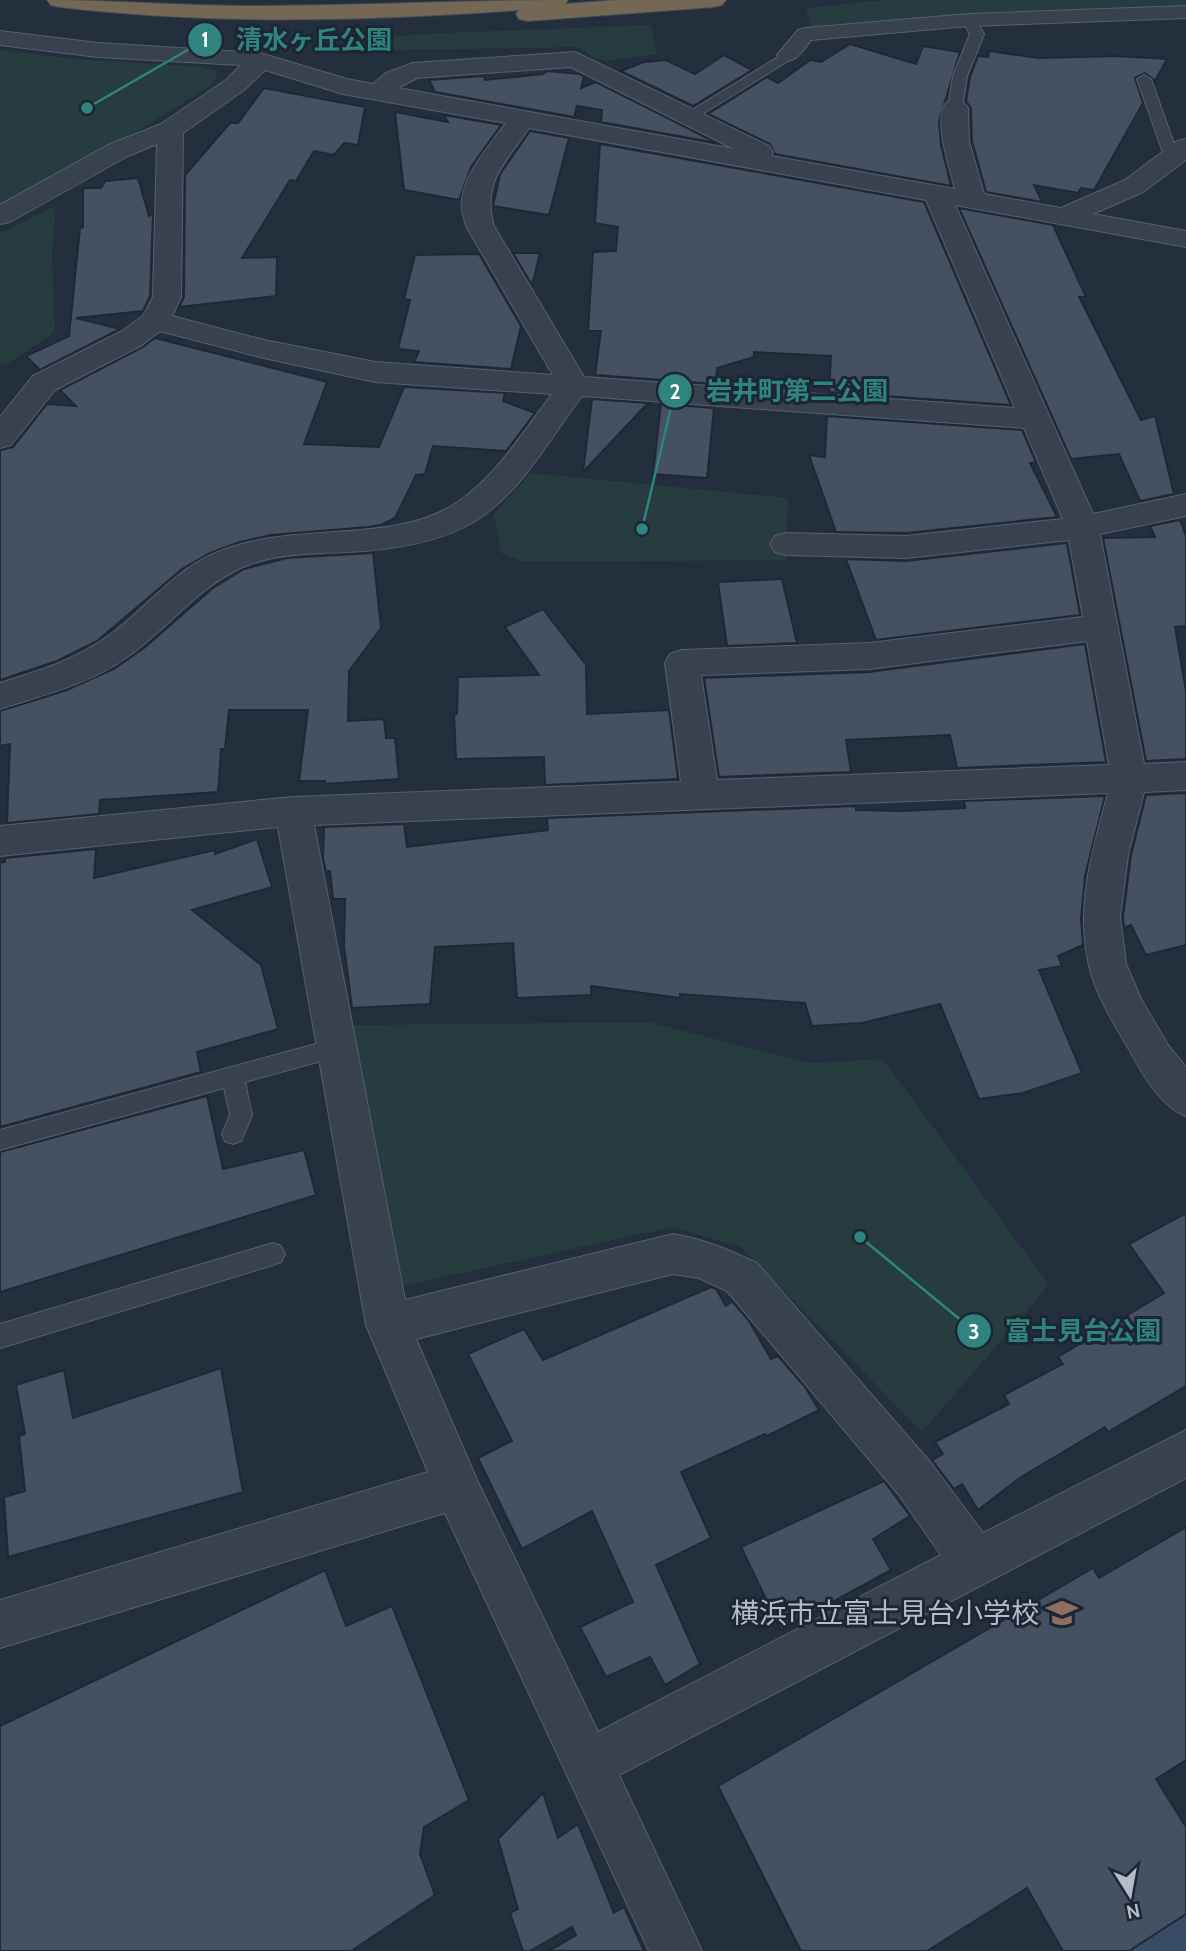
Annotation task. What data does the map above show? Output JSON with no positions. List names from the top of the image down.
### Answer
{
  "places": {
    "other": ["清水ヶ丘公園", "岩井町第二公園", "富士見台公園"],
    "school or university": ["横浜市立富士見台小学校"]
  },
  "north": "bottom"
}
